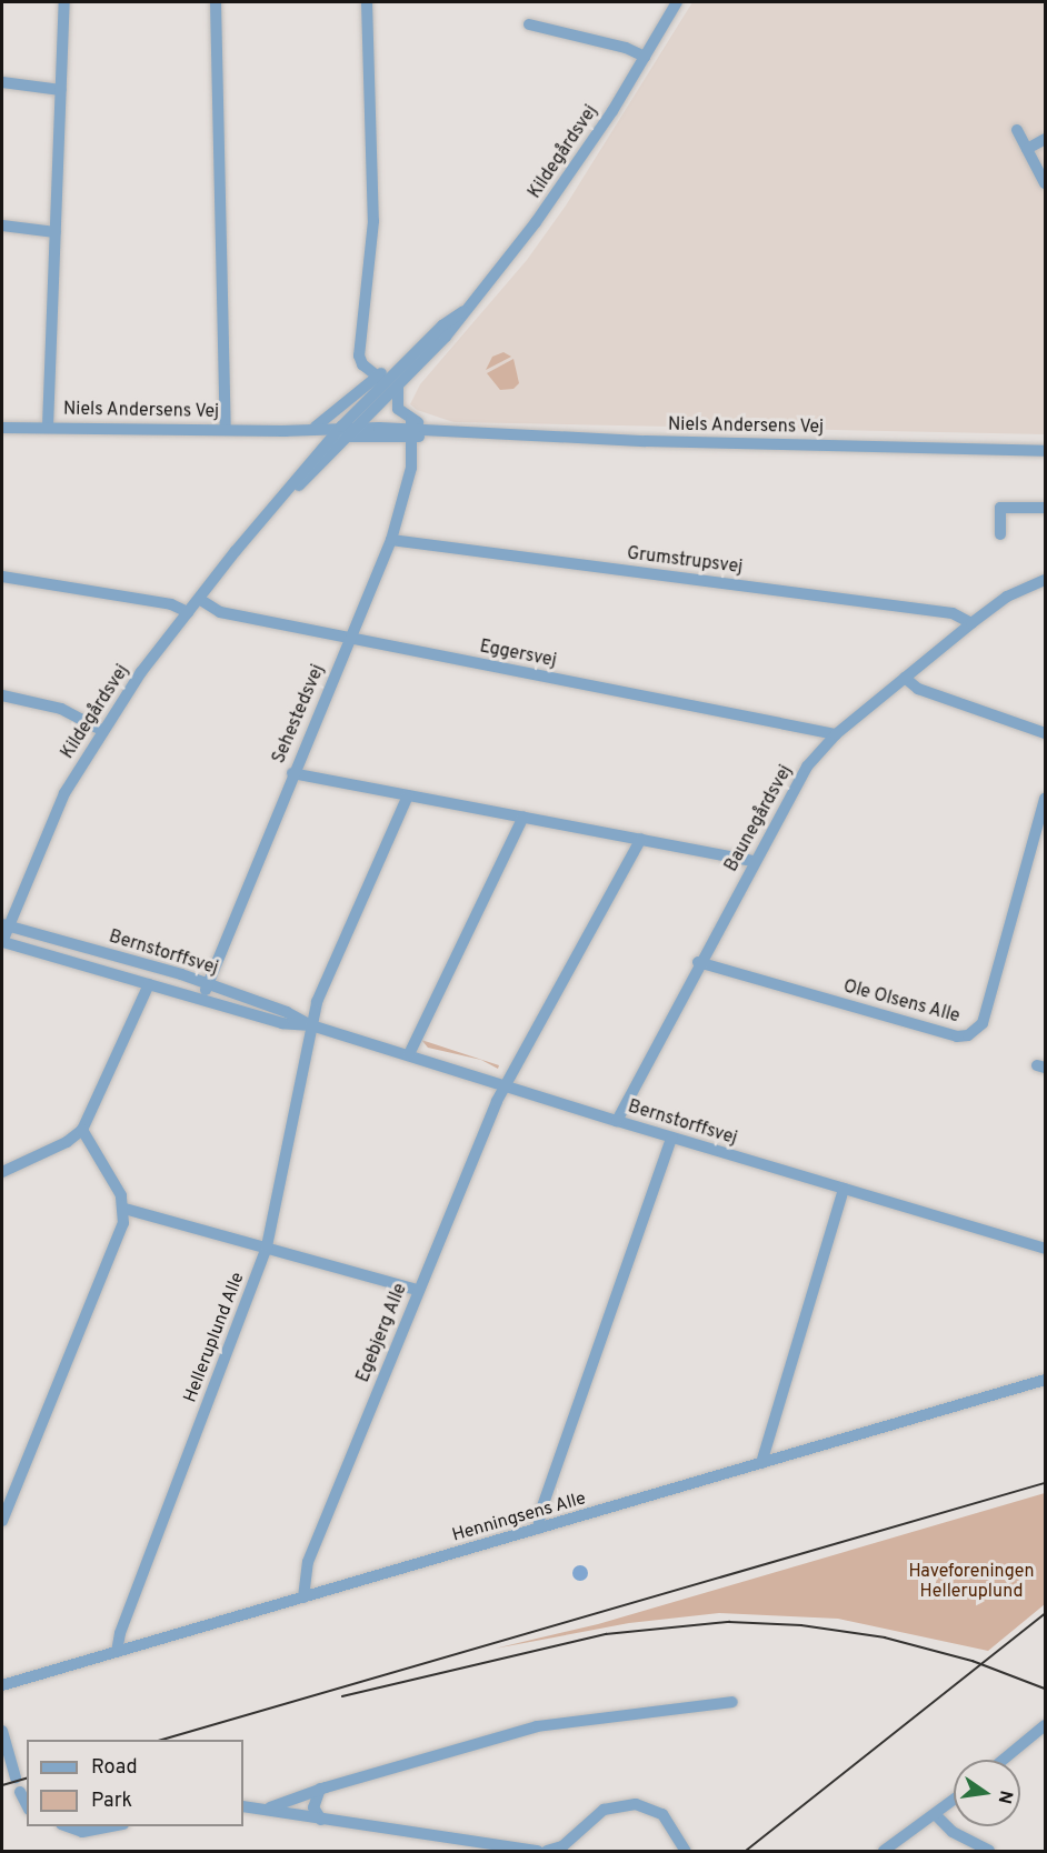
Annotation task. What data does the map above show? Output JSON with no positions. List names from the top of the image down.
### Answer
{
  "streets": {
    "street": [
      "Kildegårdsvej",
      "Niels Andersens Vej",
      "Grumstrupsvej",
      "Eggersvej",
      "Sehestedsvej",
      "Baunegårdsvej",
      "Bernstorffsvej",
      "Ole Olsens Alle",
      "Egebjerg Alle",
      "Helleruplund Alle",
      "Henningsens Alle"
    ]
  },
  "crossings": [
    ["Kildegårdsvej", "Niels Andersens Vej"],
    ["Kildegårdsvej", "Eggersvej"],
    ["Kildegårdsvej", "Bernstorffsvej"],
    ["Niels Andersens Vej", "Sehestedsvej"],
    ["Grumstrupsvej", "Sehestedsvej"],
    ["Grumstrupsvej", "Baunegårdsvej"],
    ["Eggersvej", "Sehestedsvej"],
    ["Eggersvej", "Baunegårdsvej"],
    ["Sehestedsvej", "Bernstorffsvej"],
    ["Baunegårdsvej", "Bernstorffsvej"],
    ["Baunegårdsvej", "Ole Olsens Alle"],
    ["Bernstorffsvej", "Egebjerg Alle"],
    ["Bernstorffsvej", "Helleruplund Alle"],
    ["Egebjerg Alle", "Henningsens Alle"],
    ["Helleruplund Alle", "Henningsens Alle"]
  ],
  "parks": ["Haveforeningen Helleruplund"],
  "legend": ["Road", "Park"],
  "north": "right"
}
